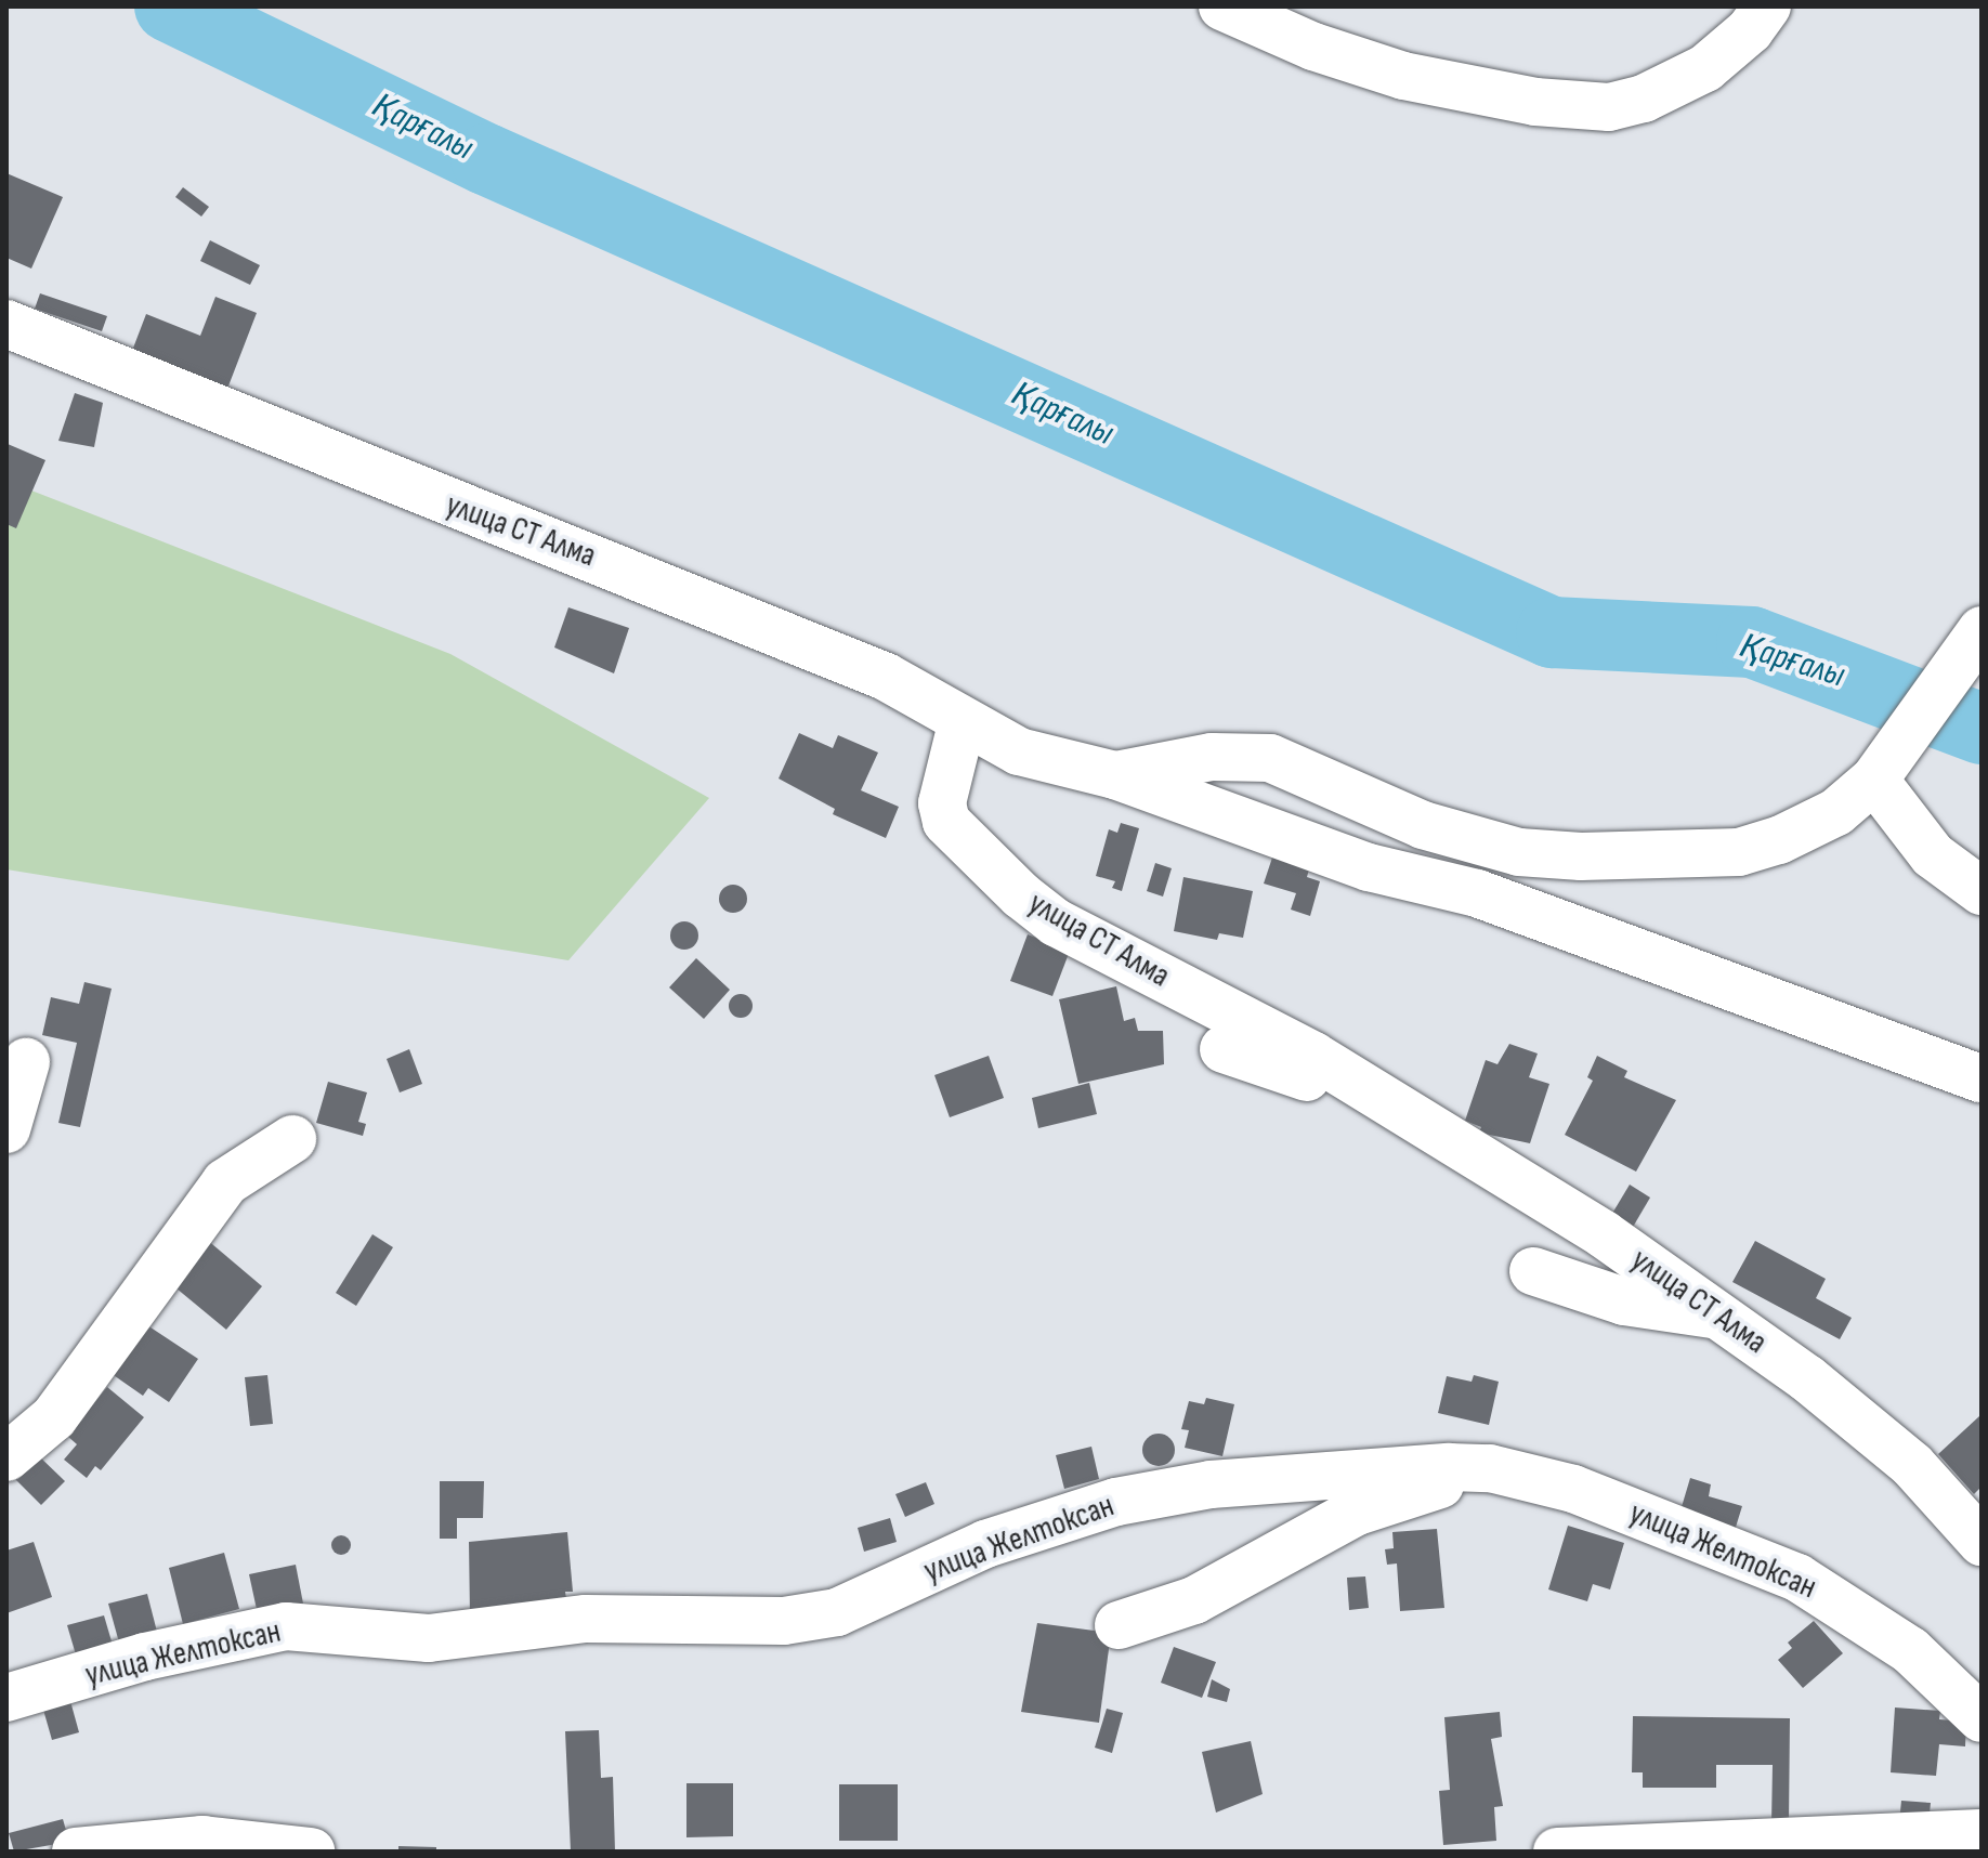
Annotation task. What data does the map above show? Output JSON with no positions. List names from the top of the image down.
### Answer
{
  "streets": {
    "street": ["улица СТ Алма", "улица Желтоксан"]
  },
  "water": ["Қарғалы"]
}
